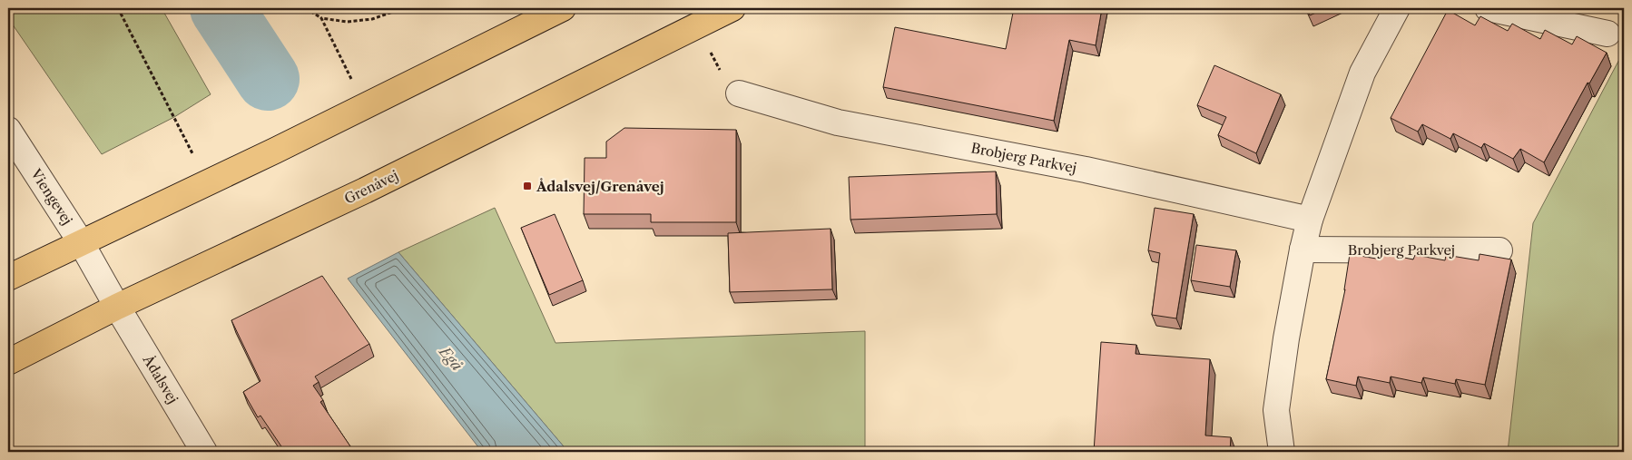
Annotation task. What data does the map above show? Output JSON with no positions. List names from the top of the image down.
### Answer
{
  "streets": {
    "main road": ["Grenåvej"],
    "street": ["Brobjerg Parkvej", "Viengevej", "Ådalsvej"]
  },
  "crossings": [
    ["Grenåvej", "Viengevej"],
    ["Grenåvej", "Ådalsvej"],
    ["Viengevej", "Ådalsvej"]
  ],
  "water": ["Egå"],
  "places": {
    "transit": ["Ådalsvej/Grenåvej"]
  }
}
